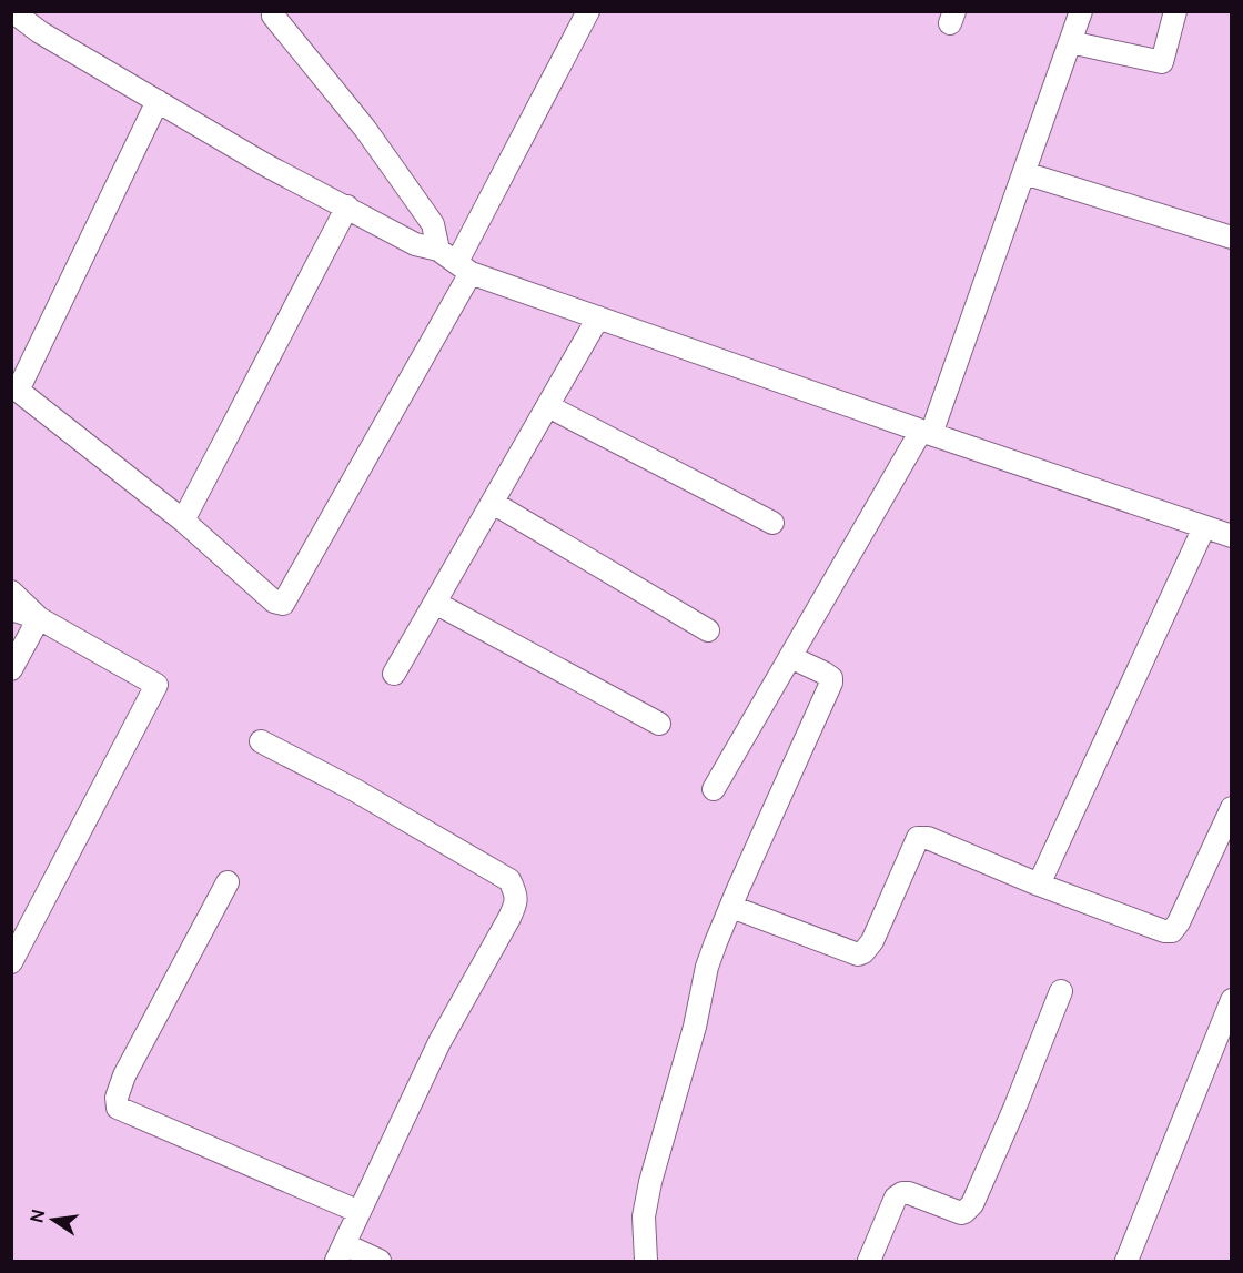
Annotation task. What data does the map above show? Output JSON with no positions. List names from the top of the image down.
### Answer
{
  "north": "left"
}
